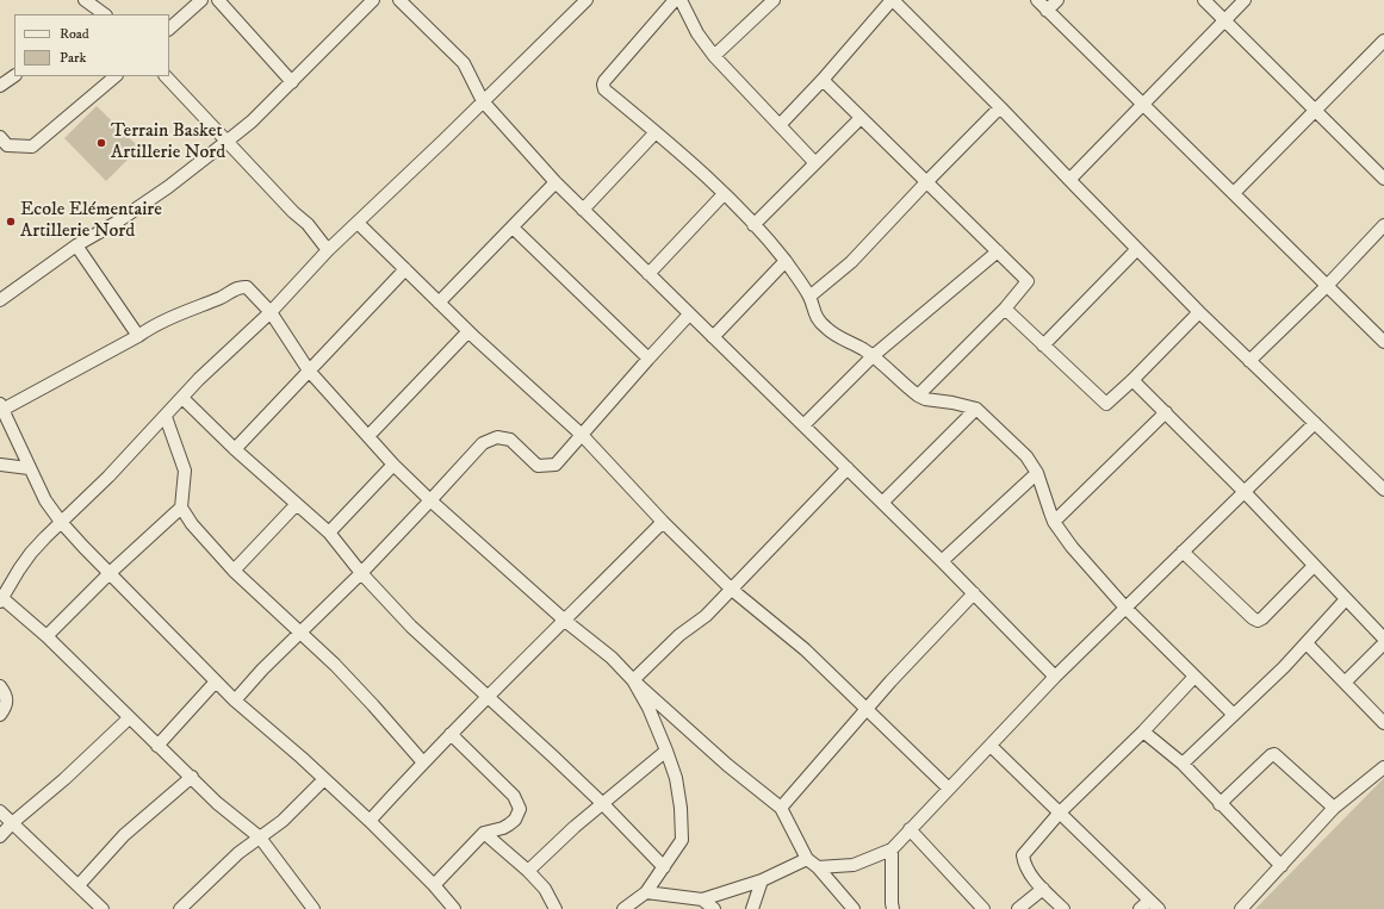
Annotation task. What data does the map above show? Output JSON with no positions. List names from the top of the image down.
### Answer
{
  "places": ["Terrain Basket Artillerie Nord", "Ecole Elémentaire Artillerie Nord"],
  "legend": ["Road", "Park"]
}
